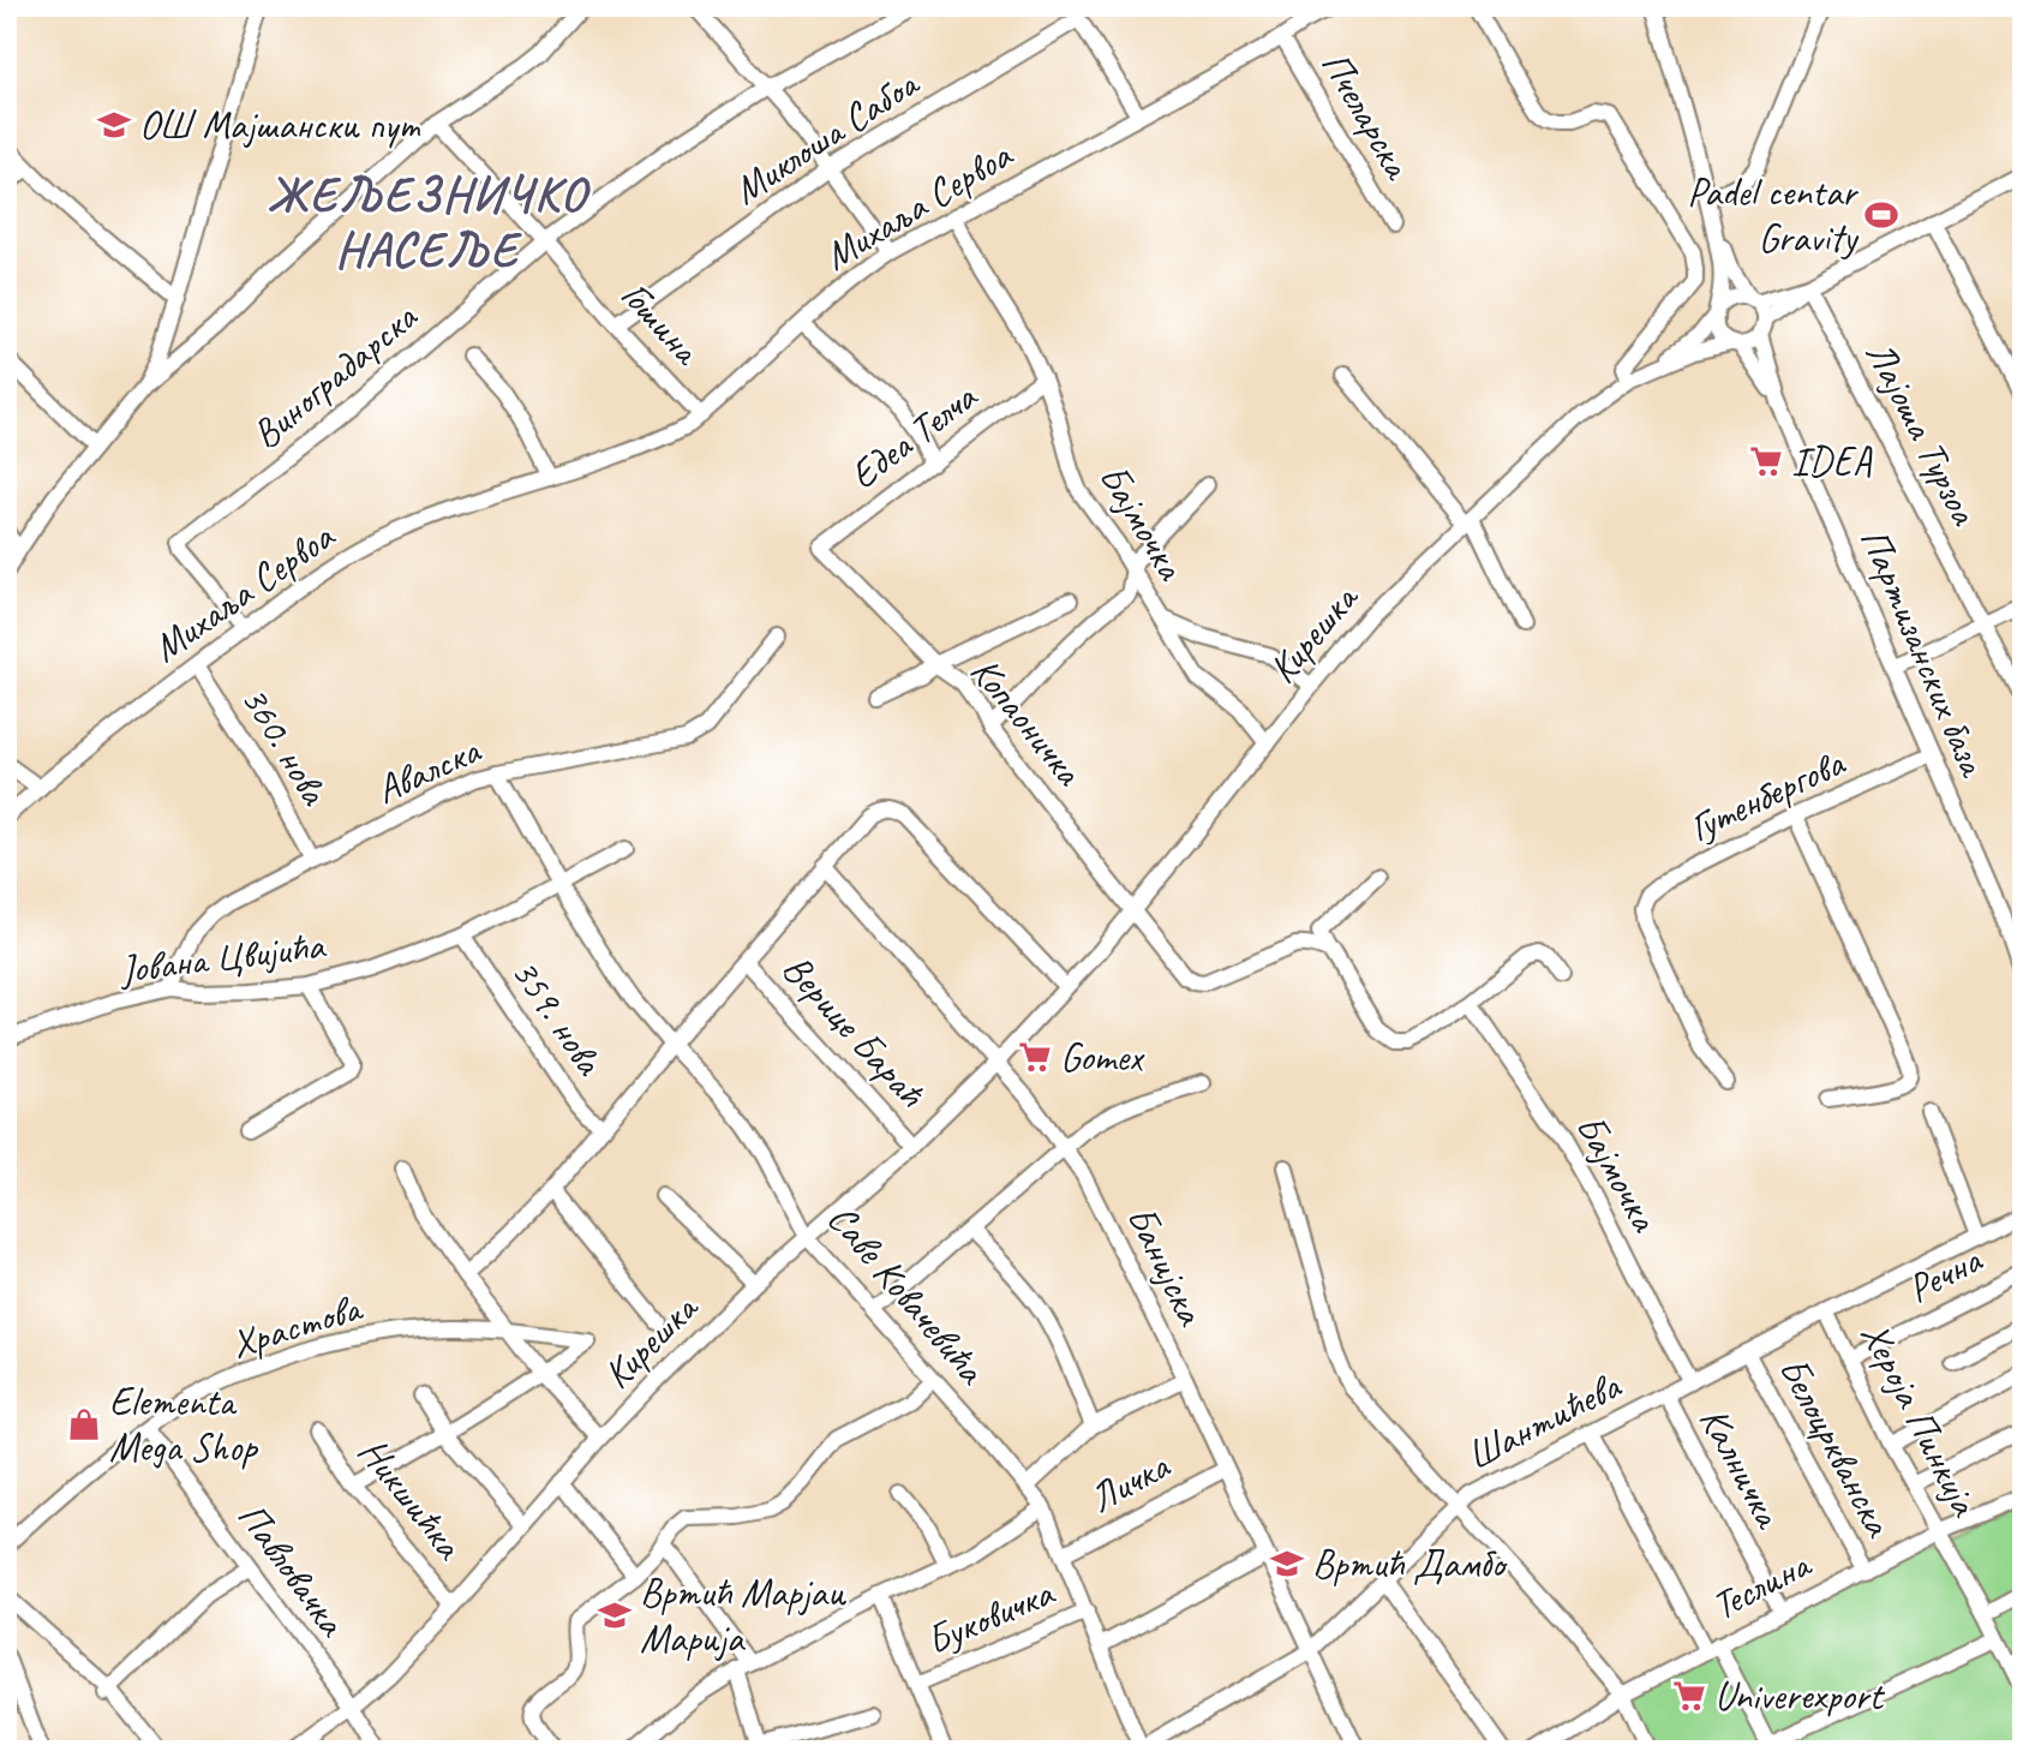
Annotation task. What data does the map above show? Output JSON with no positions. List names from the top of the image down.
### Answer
{
  "streets": {
    "street": [
      "Пчеларска",
      "Миклоша Сабоа",
      "Михаља Сервоа",
      "Гошина",
      "Виноградарска",
      "Лајоша Турзоа",
      "Едеа Телча",
      "Бајмочка",
      "Кирешка",
      "Партизанских база",
      "Копаоничка",
      "360. нова",
      "Авалска",
      "Гутенбергова",
      "Јована Цвијића",
      "359. нова",
      "Верице Бараћ",
      "Банијска",
      "Речна",
      "Саве Ковачевића",
      "Храстова",
      "Хероја Пинкија",
      "Шантићева",
      "Белоцркванска",
      "Калничка",
      "Личка",
      "Никшићка",
      "Павловачка",
      "Теслина",
      "Буковичка"
    ]
  },
  "crossings": [
    ["Пчеларска", "Михаља Сервоа"],
    ["Миклоша Сабоа", "Гошина"],
    ["Михаља Сервоа", "Гошина"],
    ["Михаља Сервоа", "Виноградарска"],
    ["Михаља Сервоа", "Бајмочка"],
    ["Михаља Сервоа", "360. нова"],
    ["Гошина", "Виноградарска"],
    ["Едеа Телча", "Бајмочка"],
    ["Едеа Телча", "Копаоничка"],
    ["Бајмочка", "Кирешка"],
    ["Бајмочка", "Шантићева"],
    ["Кирешка", "Партизанских база"],
    ["Кирешка", "Копаоничка"],
    ["Кирешка", "Верице Бараћ"],
    ["Кирешка", "Банијска"],
    ["Кирешка", "Саве Ковачевића"],
    ["Кирешка", "Никшићка"],
    ["Кирешка", "Павловачка"],
    ["Партизанских база", "Гутенбергова"],
    ["360. нова", "Авалска"],
    ["Авалска", "Јована Цвијића"],
    ["Авалска", "Саве Ковачевића"],
    ["Јована Цвијића", "359. нова"],
    ["Јована Цвијића", "Саве Ковачевића"],
    ["Банијска", "Шантићева"],
    ["Банијска", "Личка"],
    ["Речна", "Хероја Пинкија"],
    ["Саве Ковачевића", "Шантићева"],
    ["Саве Ковачевића", "Личка"],
    ["Саве Ковачевића", "Буковичка"],
    ["Храстова", "Павловачка"],
    ["Хероја Пинкија", "Шантићева"],
    ["Хероја Пинкија", "Теслина"],
    ["Шантићева", "Белоцркванска"],
    ["Шантићева", "Калничка"],
    ["Белоцркванска", "Теслина"],
    ["Калничка", "Теслина"]
  ],
  "districts": ["ЖЕЉЕЗНИЧКО НАСЕЉЕ"],
  "places": {
    "school or university": ["ОШ Мајшански пут", "Вртић Дамбо", "Вртић Марјаи Марија"],
    "sports": ["Padel centar Gravity"],
    "supermarket": ["IDEA", "Gomex", "Univerexport"],
    "shop": ["Elementa Mega Shop"]
  }
}
